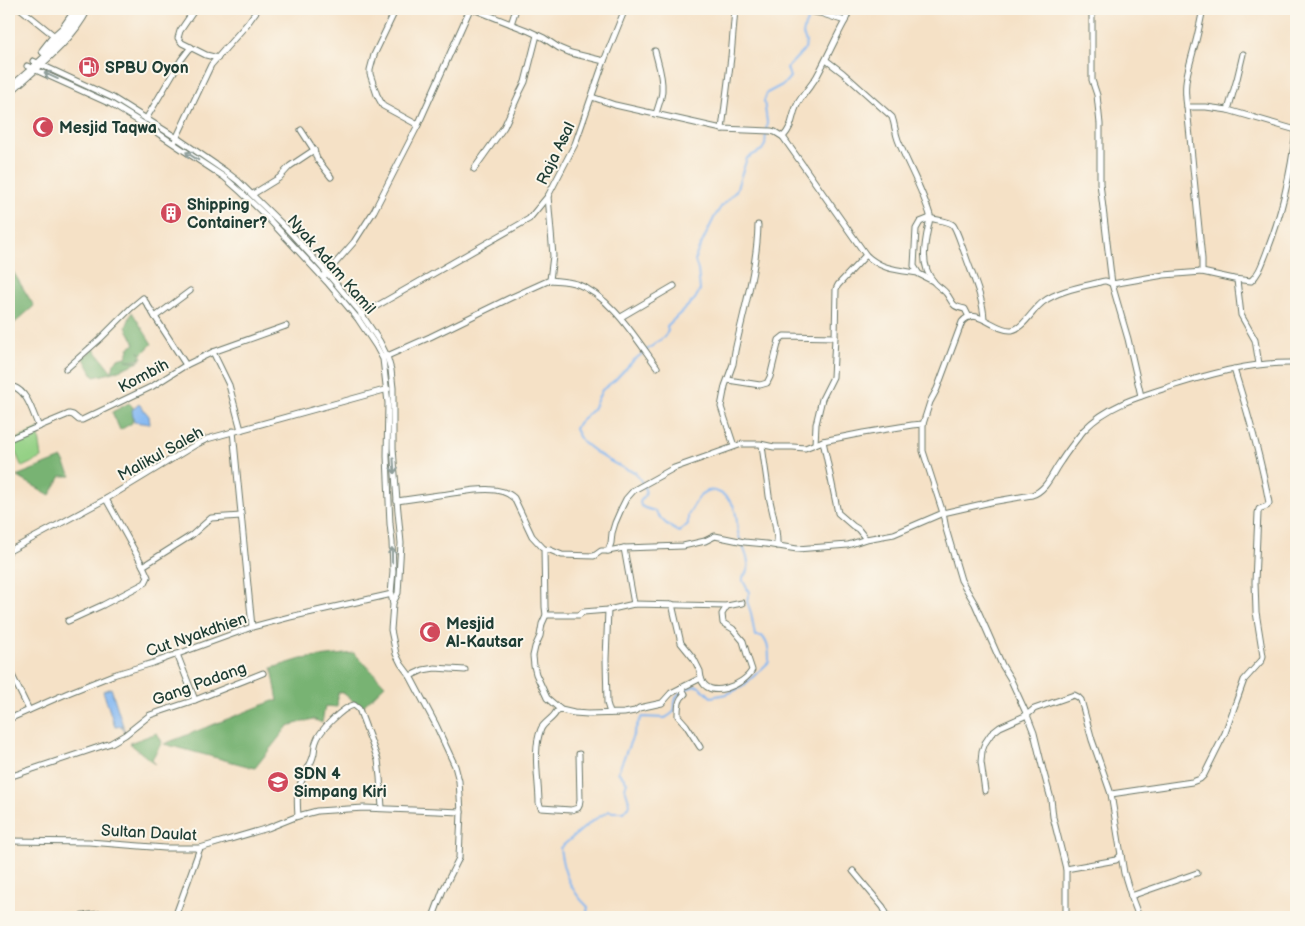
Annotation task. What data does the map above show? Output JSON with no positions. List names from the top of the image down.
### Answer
{
  "streets": {
    "street": [
      "Raja Asal",
      "Nyak Adam Kamil",
      "Kombih",
      "Malikul Saleh",
      "Cut Nyakdhien",
      "Gang Padang",
      "Sultan Daulat"
    ]
  },
  "crossings": [
    ["Nyak Adam Kamil", "Malikul Saleh"],
    ["Nyak Adam Kamil", "Cut Nyakdhien"]
  ],
  "places": {
    "fuel station": ["SPBU Oyon"],
    "mosque": ["Mesjid Taqwa", "Mesjid Al-Kautsar"],
    "building": ["Shipping Container?"],
    "school or university": ["SDN 4 Simpang Kiri"]
  }
}
